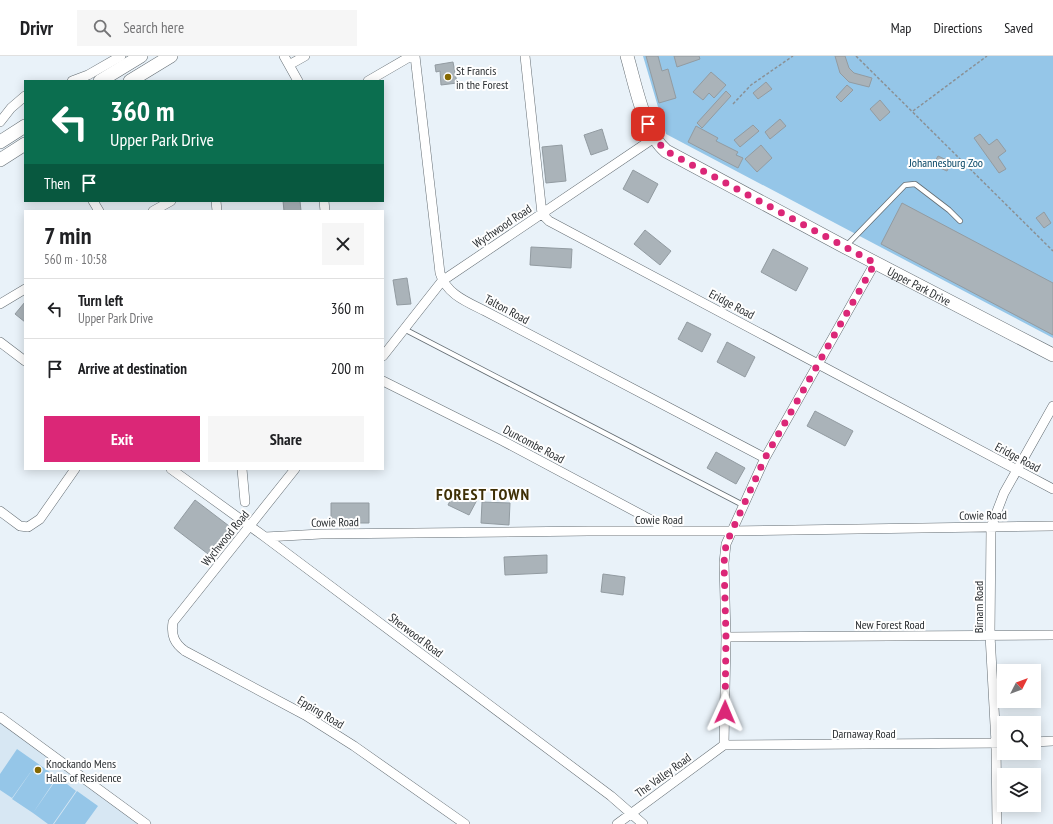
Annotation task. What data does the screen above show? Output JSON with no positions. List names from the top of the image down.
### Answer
{
  "streets": {
    "main road": ["Upper Park Drive"],
    "street": [
      "Wychwood Road",
      "Eridge Road",
      "Talton Road",
      "Duncombe Road",
      "Cowie Road",
      "Birnam Road",
      "New Forest Road",
      "Sherwood Road",
      "Epping Road",
      "Darnaway Road",
      "The Valley Road"
    ]
  },
  "crossings": [
    ["Wychwood Road", "Upper Park Drive"],
    ["Wychwood Road", "Eridge Road"],
    ["Wychwood Road", "Talton Road"],
    ["Wychwood Road", "Sherwood Road"],
    ["Wychwood Road", "Epping Road"],
    ["Eridge Road", "Birnam Road"],
    ["Duncombe Road", "Cowie Road"],
    ["Cowie Road", "Birnam Road"],
    ["Cowie Road", "Sherwood Road"],
    ["Birnam Road", "New Forest Road"],
    ["Sherwood Road", "The Valley Road"],
    ["Darnaway Road", "The Valley Road"]
  ],
  "districts": ["FOREST TOWN"],
  "parks": ["Johannesburg Zoo"],
  "places": ["St Francis in the Forest", "Knockando Mens Halls of Residence"],
  "north": "top right",
  "page": {
    "header": "Drivr",
    "search": "Search here",
    "nav": ["Map", "Directions", "Saved"],
    "turn": ["360 m", "Upper Park Drive"],
    "then": "Then",
    "heading": ["7 min", "560 m · 10:58"],
    "list": [
      {
        "name": "Turn left",
        "note": "Upper Park Drive",
        "value": "360 m"
      },
      {
        "name": "Arrive at destination",
        "value": "200 m"
      }
    ],
    "buttons": ["Exit", "Share"]
  }
}
